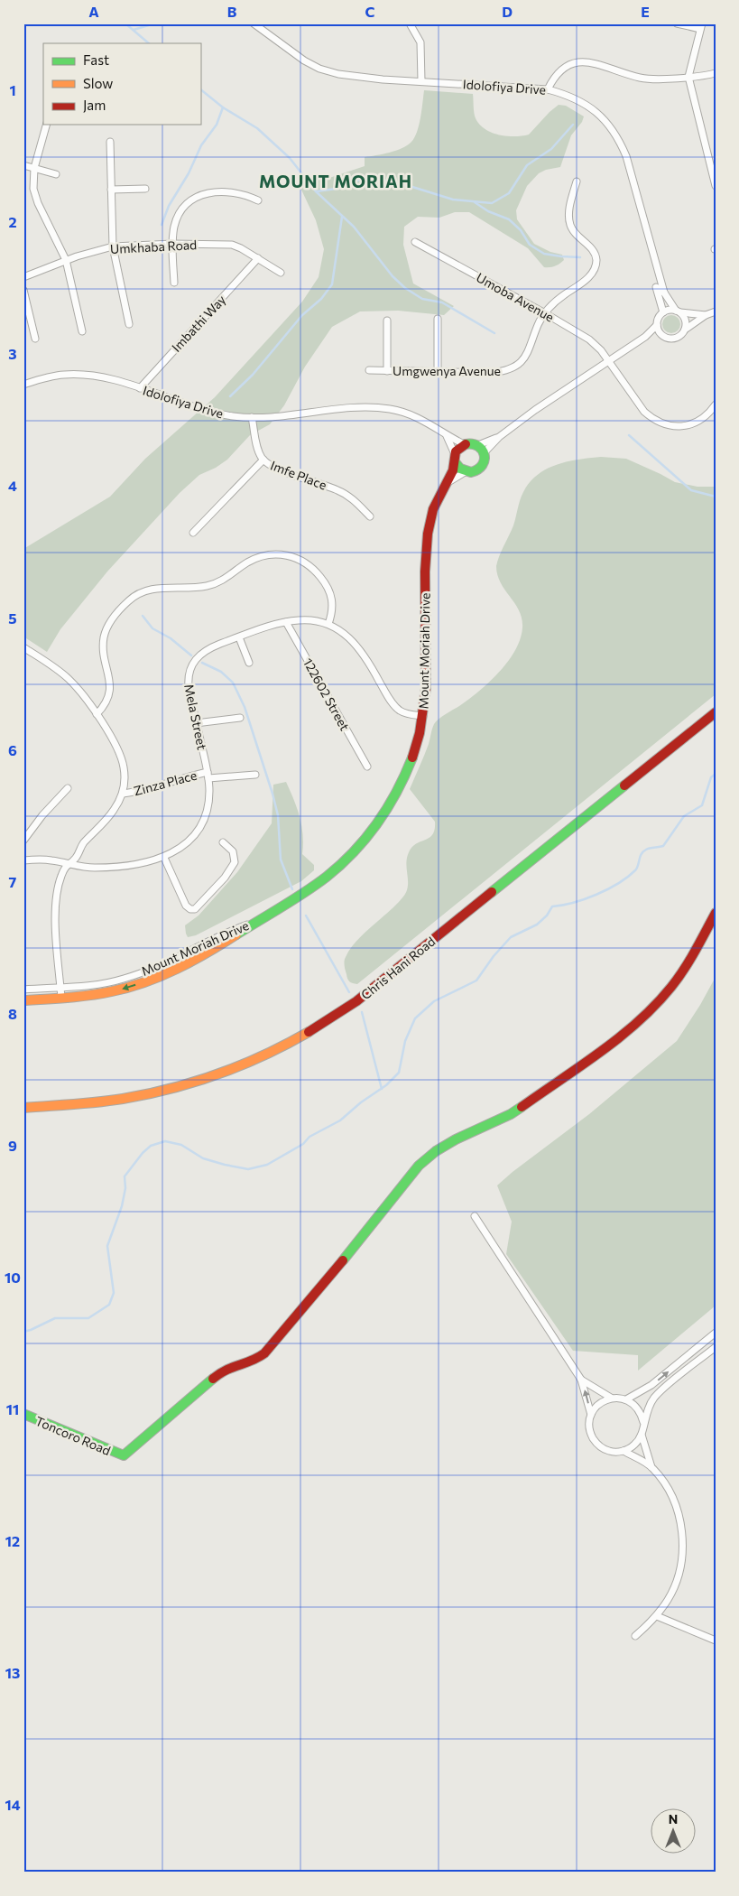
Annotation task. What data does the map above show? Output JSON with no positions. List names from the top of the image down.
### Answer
{
  "streets": {
    "street": [
      "Idolofiya Drive",
      "Umkhaba Road",
      "Umoba Avenue",
      "Imbathi Way",
      "Umgwenya Avenue",
      "Imfe Place",
      "Mount Moriah Drive",
      "122602 Street",
      "Mela Street",
      "Zinza Place",
      "Chris Hani Road",
      "Toncoro Road"
    ]
  },
  "crossings": [
    ["Idolofiya Drive", "Imbathi Way"],
    ["Idolofiya Drive", "Imfe Place"],
    ["Idolofiya Drive", "Mount Moriah Drive"],
    ["Umkhaba Road", "Imbathi Way"],
    ["Umoba Avenue", "Umgwenya Avenue"],
    ["Umoba Avenue", "Mount Moriah Drive"],
    ["Mount Moriah Drive", "Mela Street"],
    ["122602 Street", "Mela Street"],
    ["Mela Street", "Zinza Place"]
  ],
  "districts": ["MOUNT MORIAH"],
  "legend": ["Fast", "Slow", "Jam"],
  "north": "top",
  "grid": {
    "columns": [
      "A",
      "B",
      "C",
      "D",
      "E"
    ],
    "rows": [
      "1",
      "2",
      "3",
      "4",
      "5",
      "6",
      "7",
      "8",
      "9",
      "10",
      "11",
      "12",
      "13",
      "14"
    ]
  }
}
